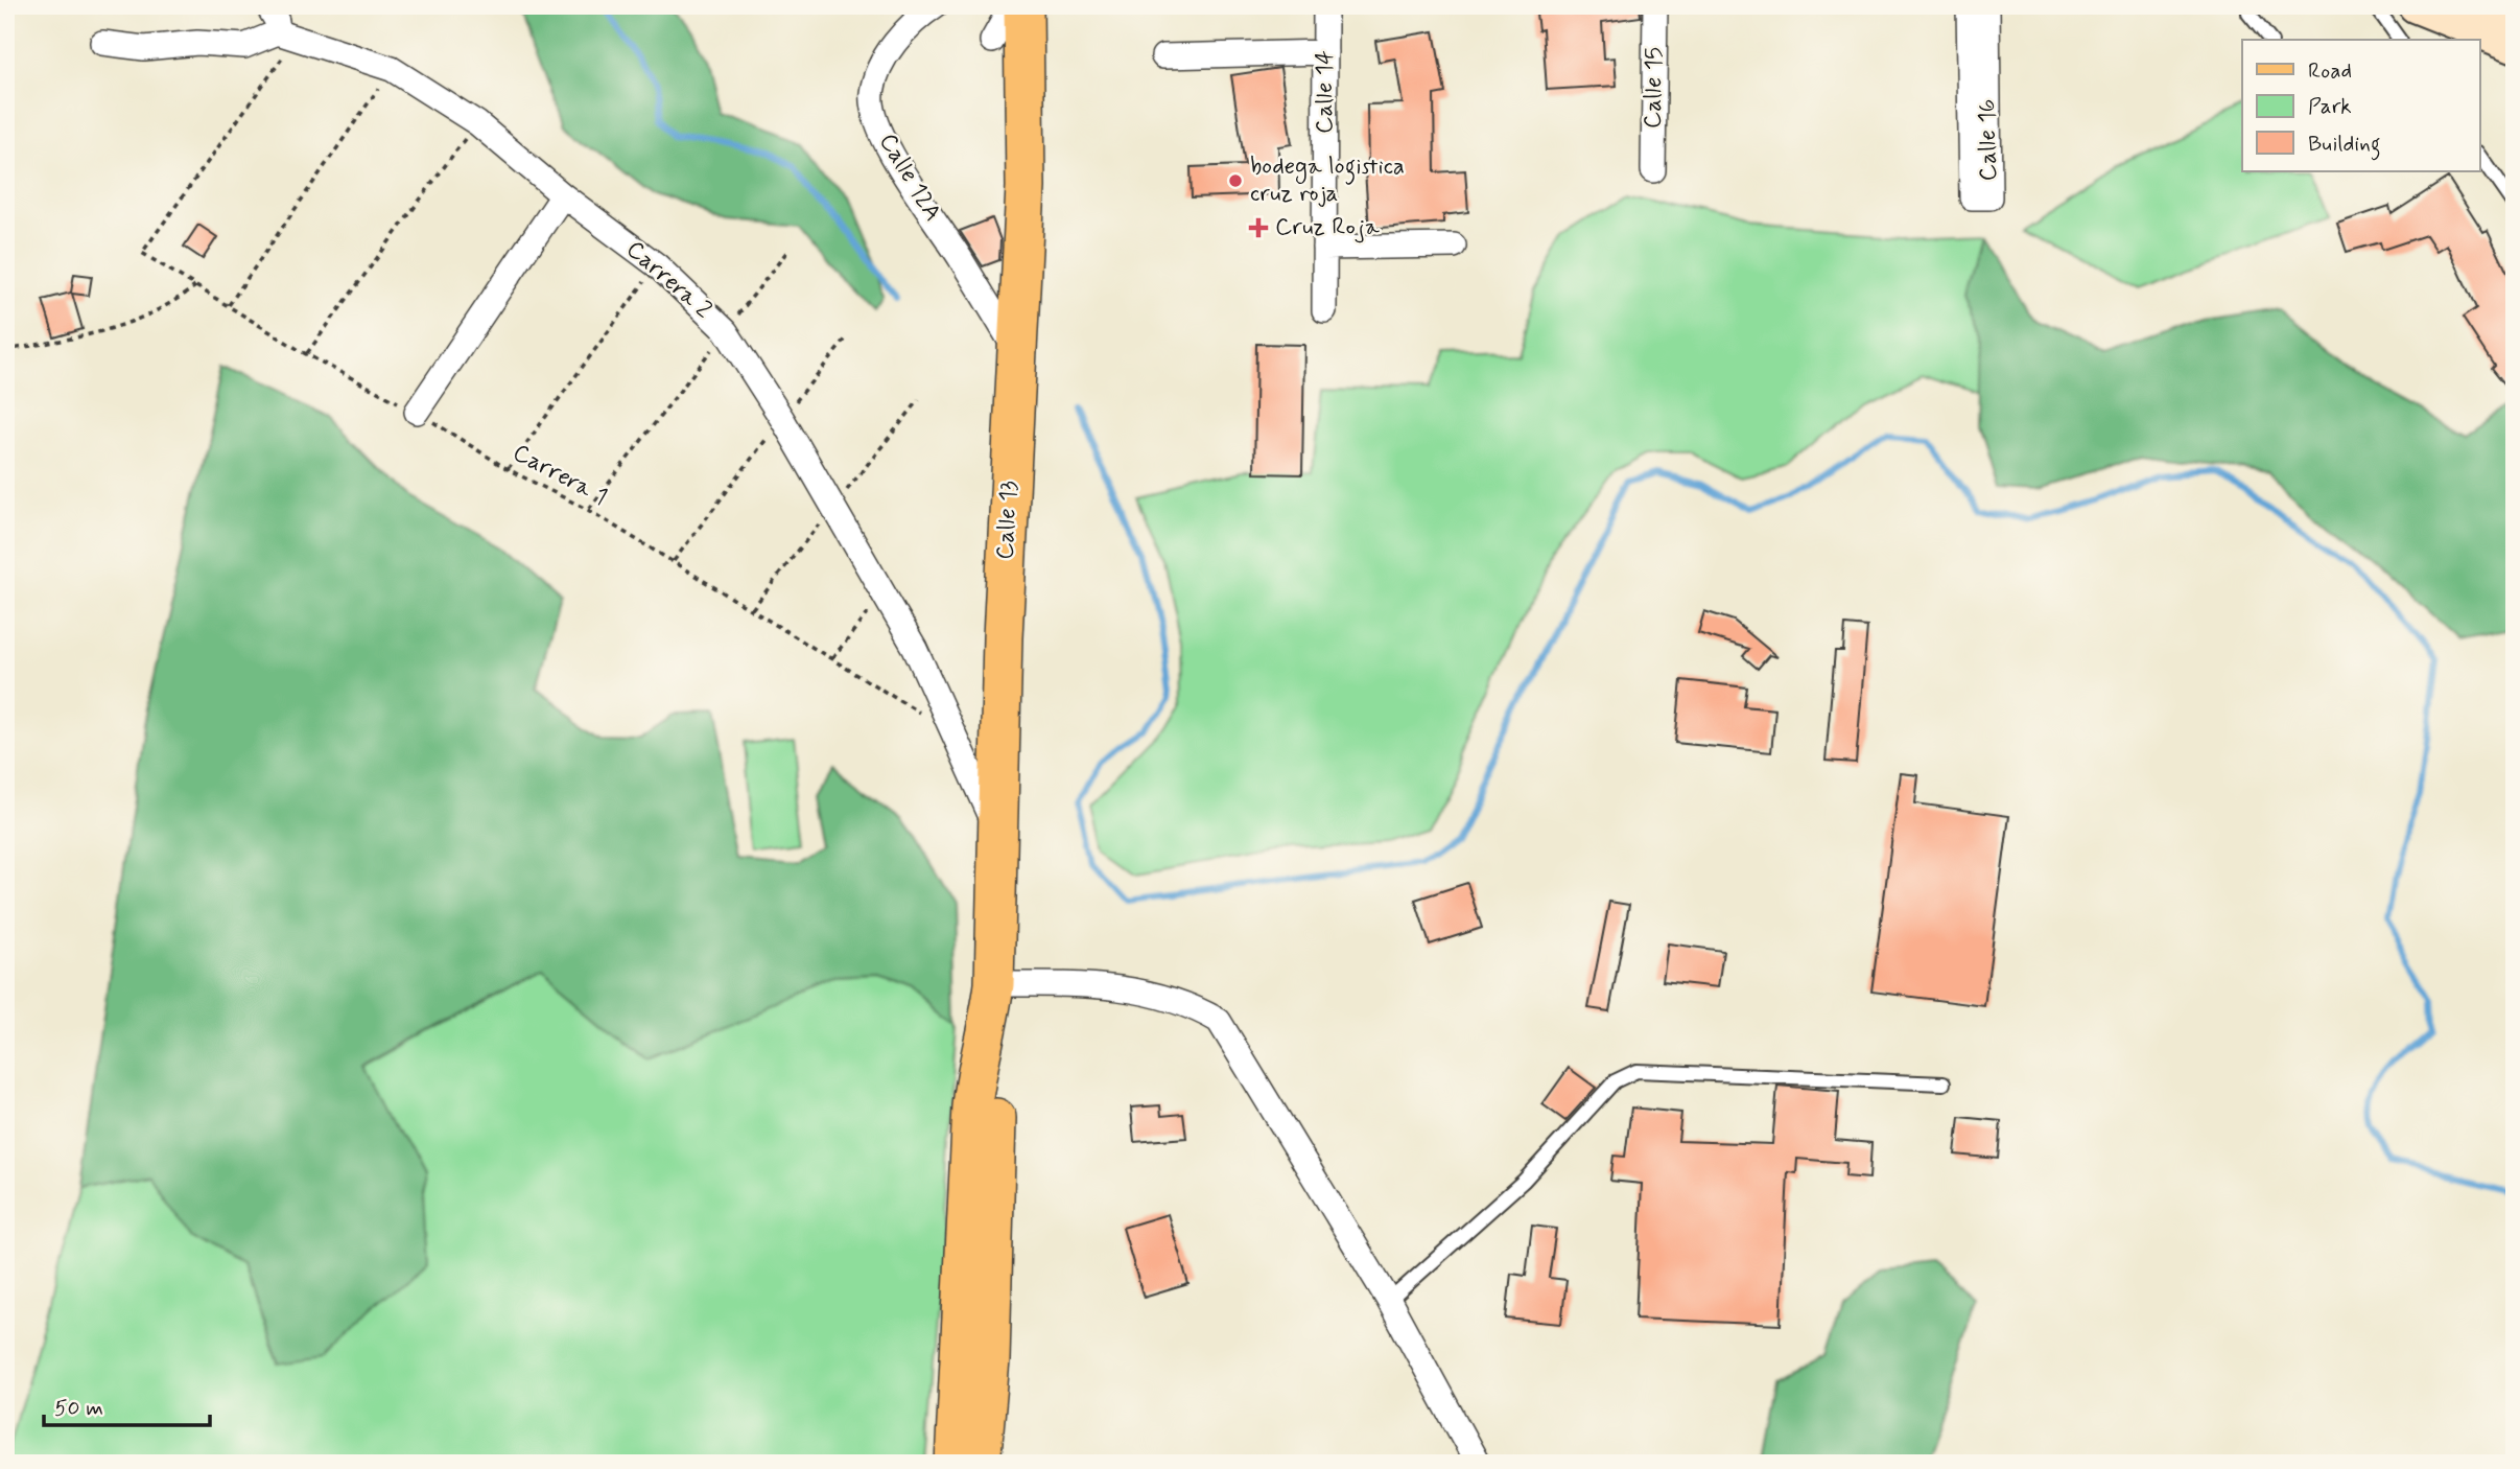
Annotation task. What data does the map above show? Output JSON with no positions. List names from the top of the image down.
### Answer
{
  "streets": {
    "main road": ["Calle 13"],
    "street": [
      "Calle 15",
      "Calle 14",
      "Calle 16",
      "Calle 12A",
      "Carrera 2"
    ],
    "path": ["Carrera 1"]
  },
  "crossings": [
    ["Calle 12A", "Calle 13"],
    ["Carrera 2", "Carrera 1"],
    ["Carrera 2", "Calle 13"]
  ],
  "places": {
    "other": ["bodega logistica cruz roja"],
    "health": ["Cruz Roja"]
  },
  "legend": ["Road", "Park", "Building"],
  "scale_bar": "50 m"
}
